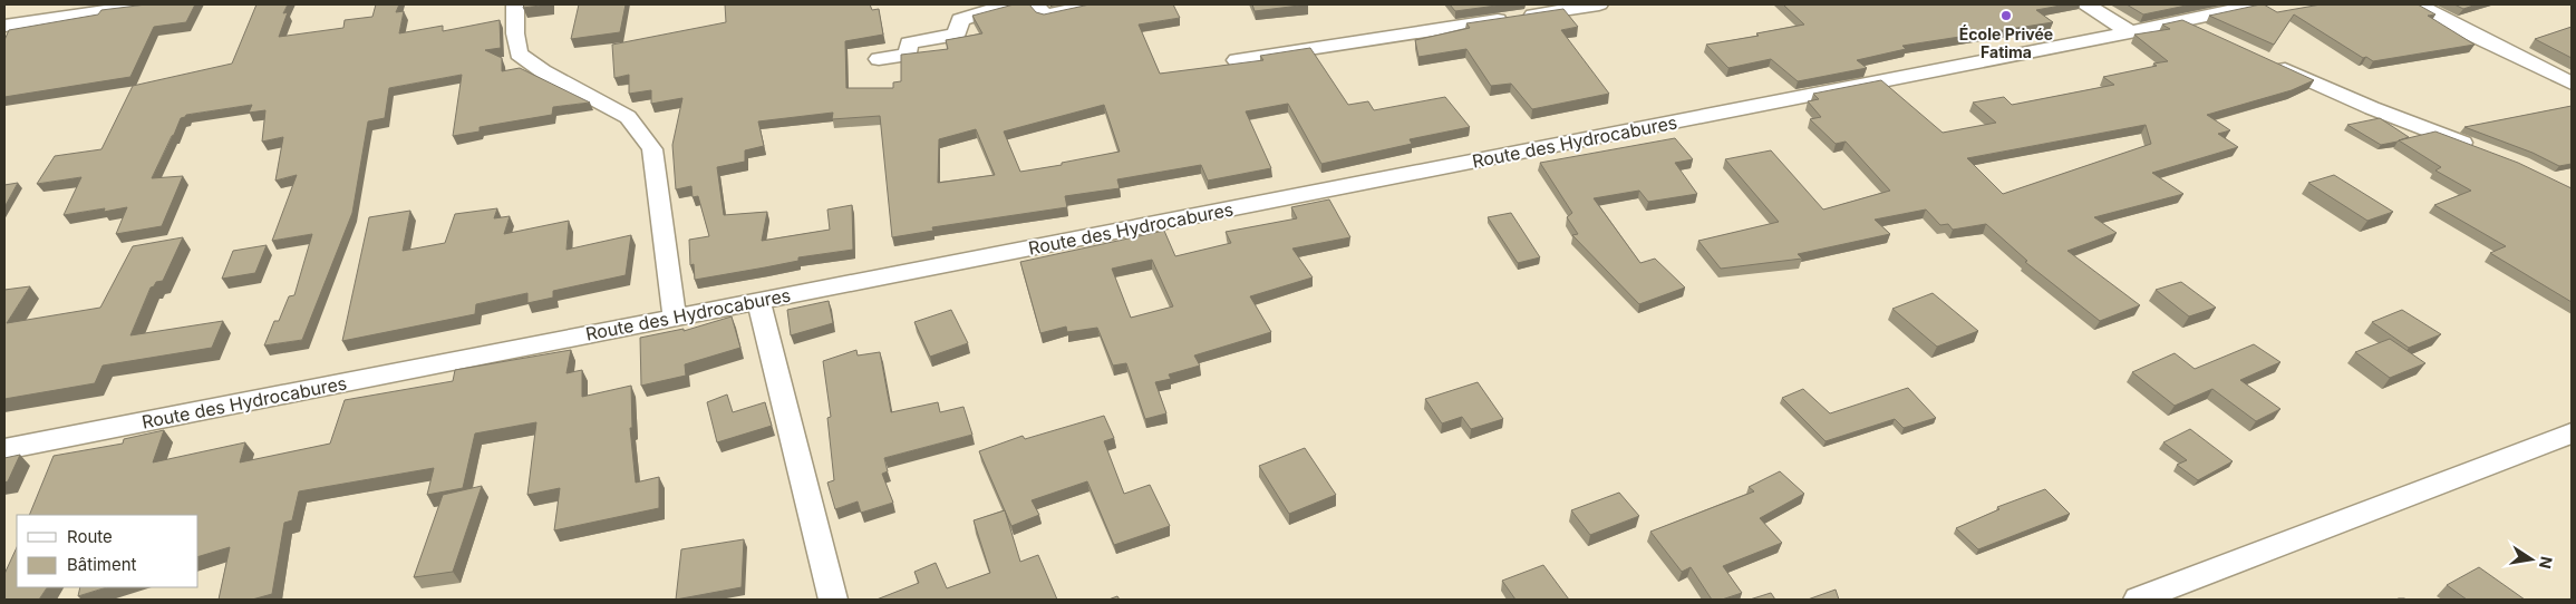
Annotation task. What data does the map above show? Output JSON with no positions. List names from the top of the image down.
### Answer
{
  "streets": {
    "street": ["Route des Hydrocabures"]
  },
  "places": ["École Privée Fatima"],
  "legend": ["Route", "Bâtiment"],
  "north": "right"
}
